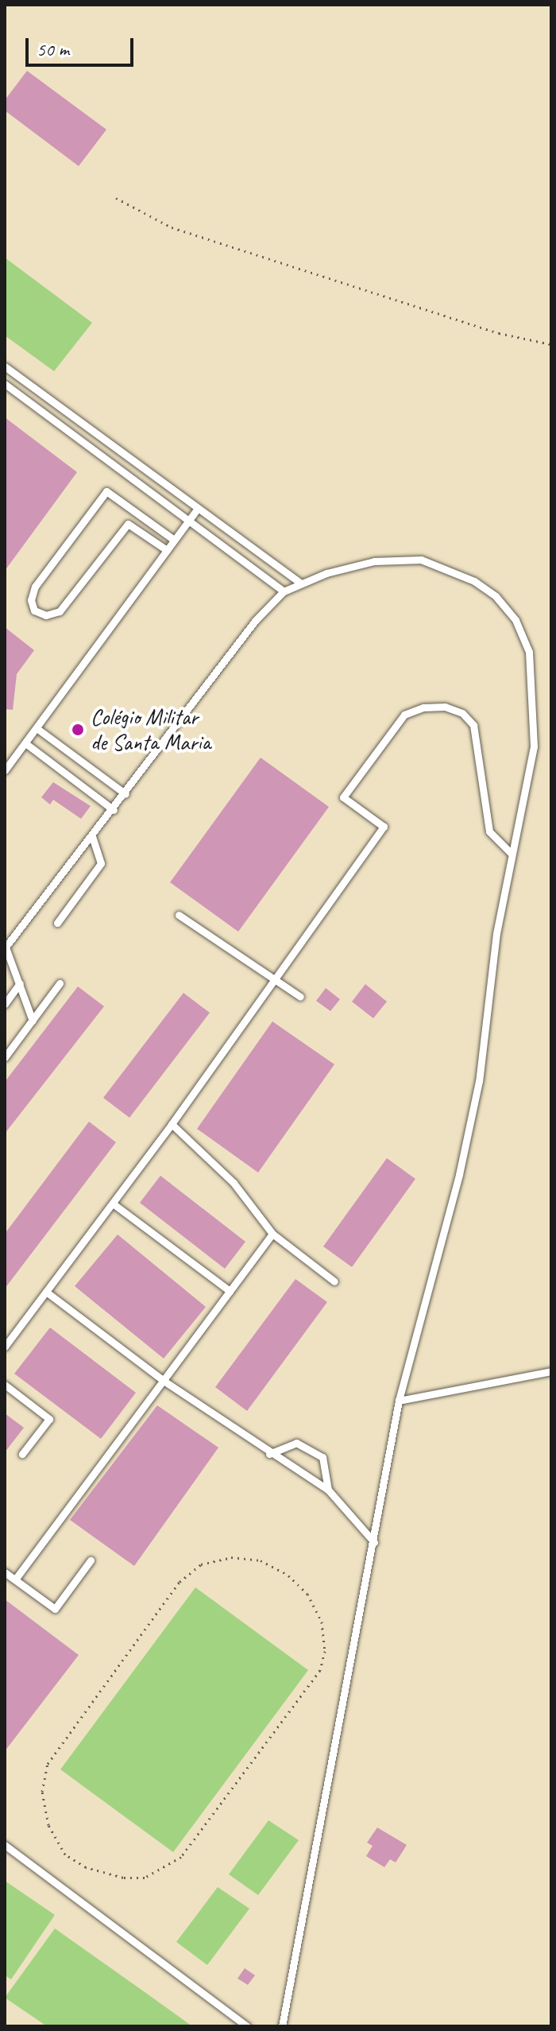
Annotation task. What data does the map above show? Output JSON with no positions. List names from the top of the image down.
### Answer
{
  "places": ["Colégio Militar de Santa Maria"],
  "scale_bar": "50 m"
}
